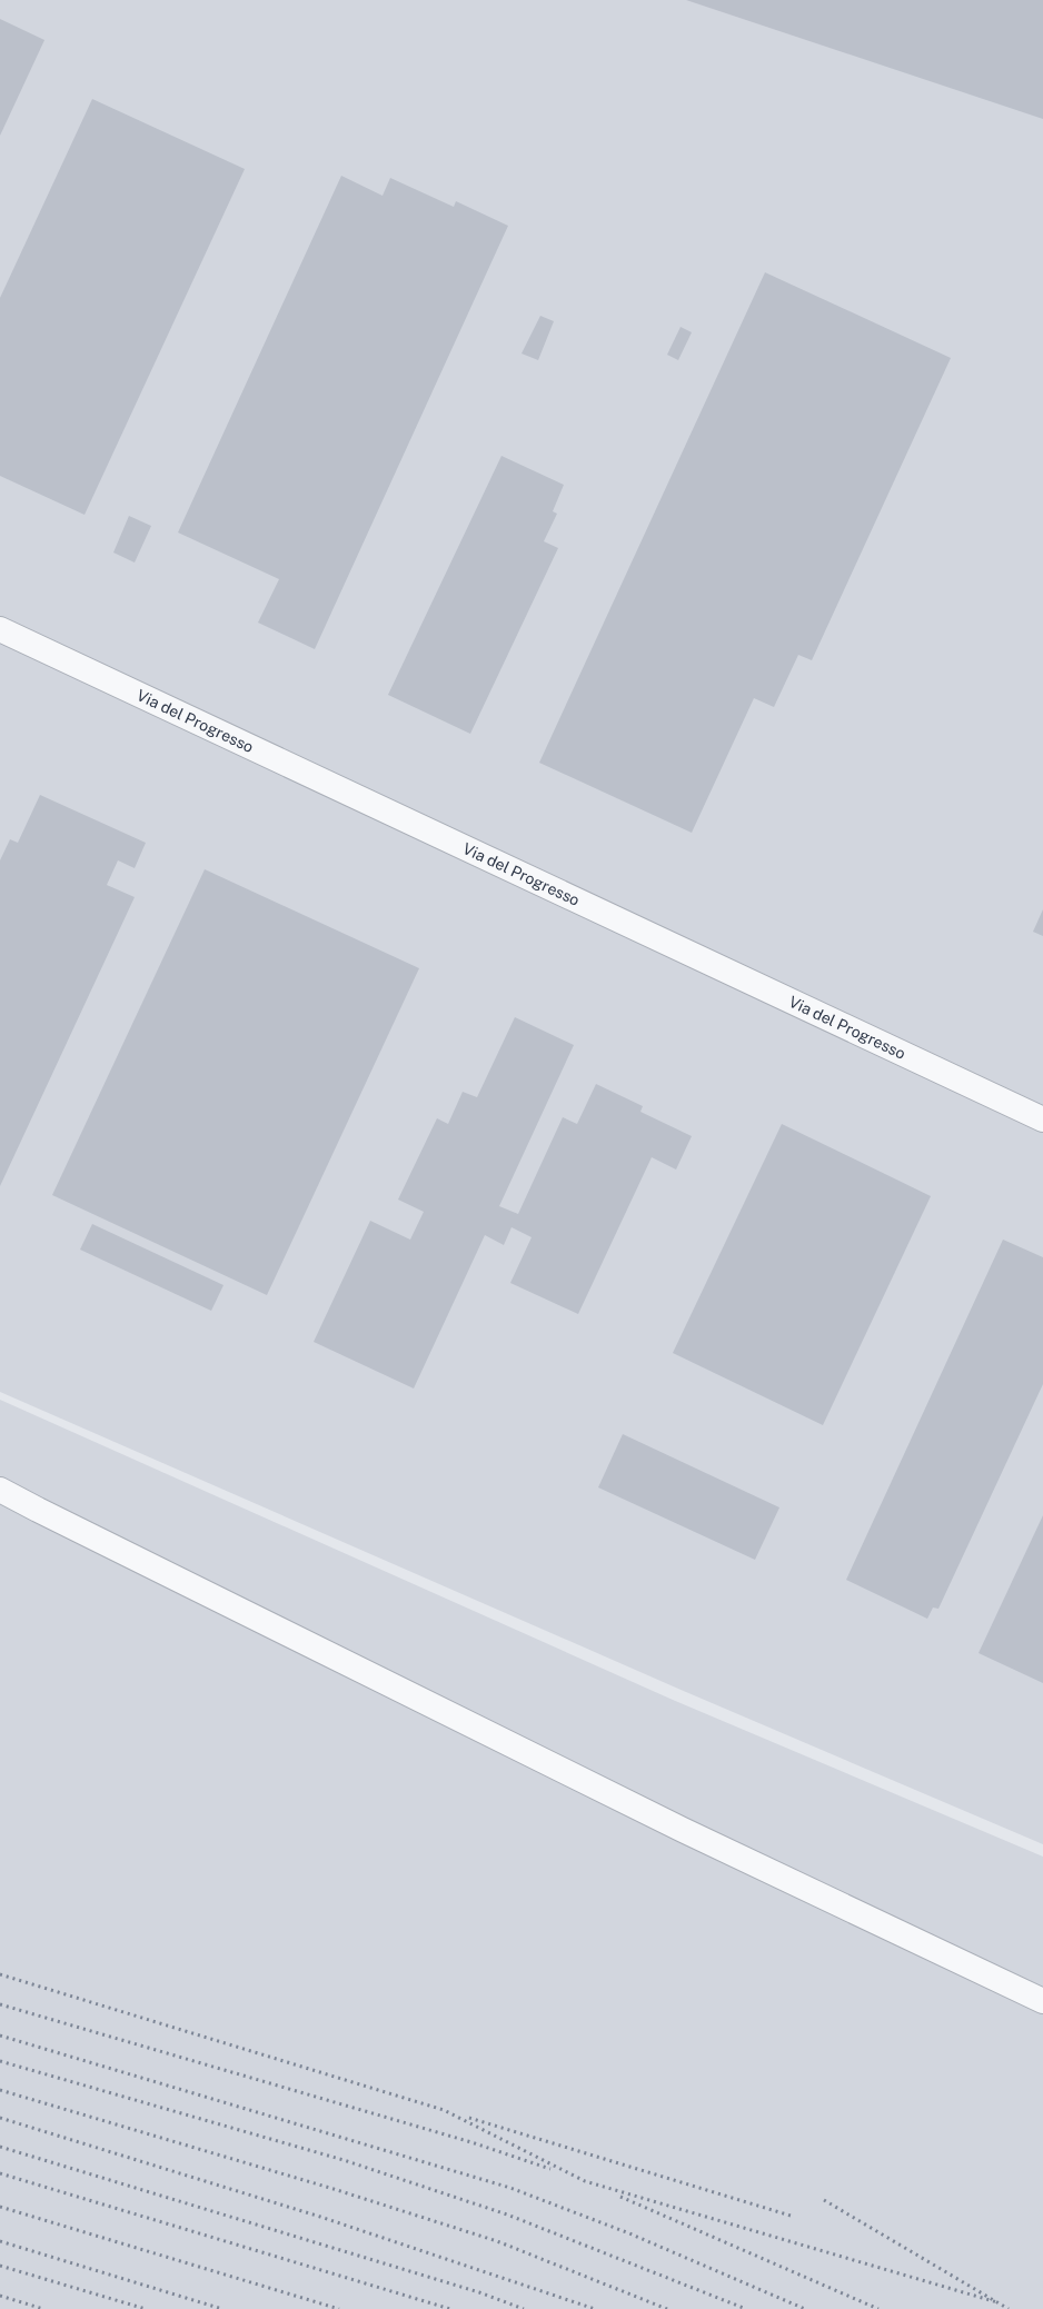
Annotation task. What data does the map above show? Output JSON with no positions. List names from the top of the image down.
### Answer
{
  "streets": {
    "street": ["Via del Progresso"]
  }
}
